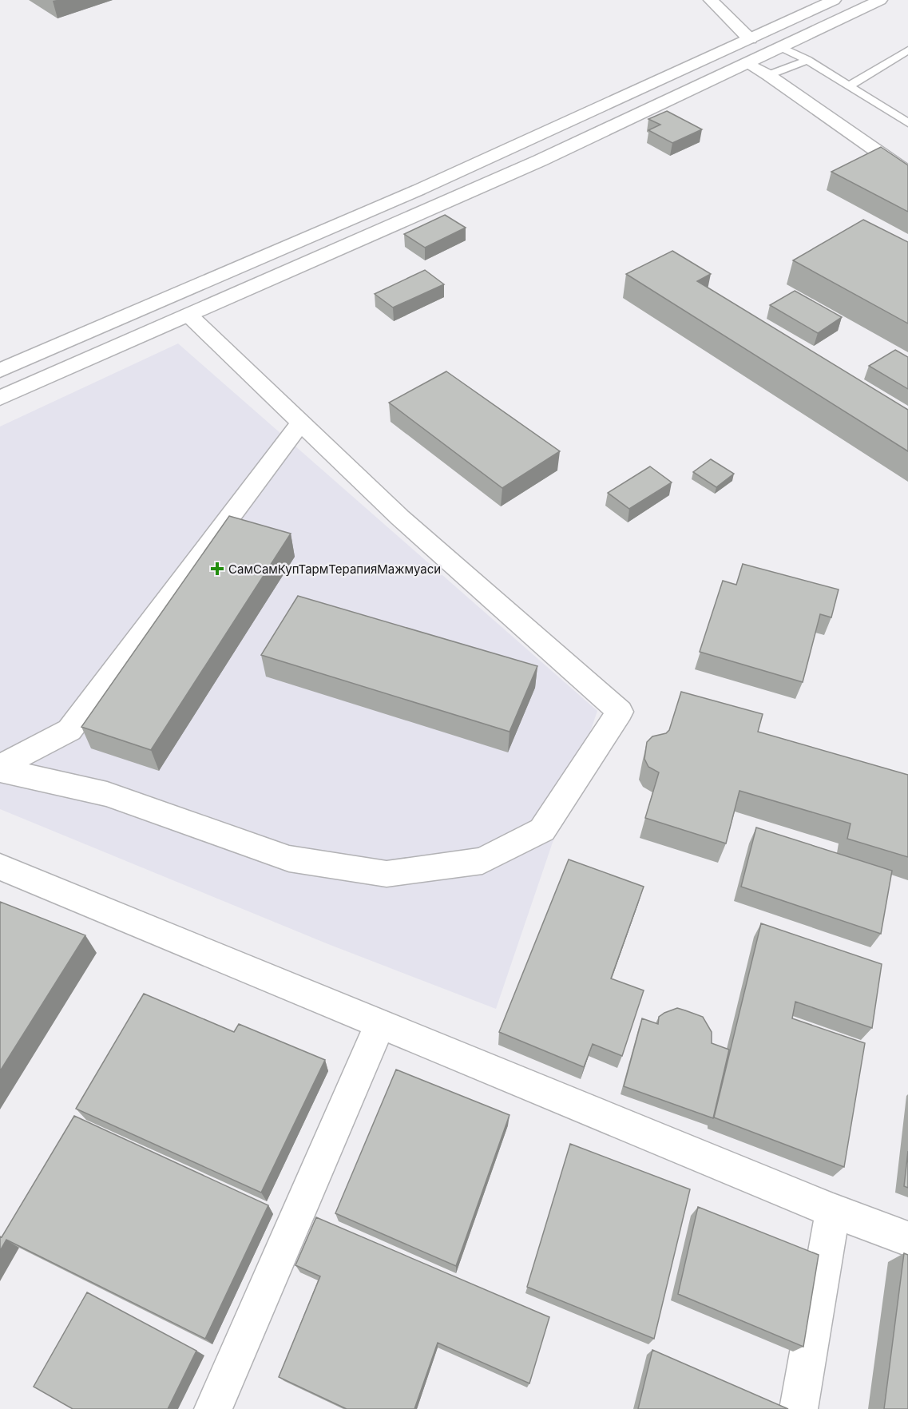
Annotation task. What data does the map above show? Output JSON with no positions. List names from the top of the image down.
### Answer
{
  "places": {
    "health": ["СамСамКупТармТерапияМажмуаси"]
  }
}
